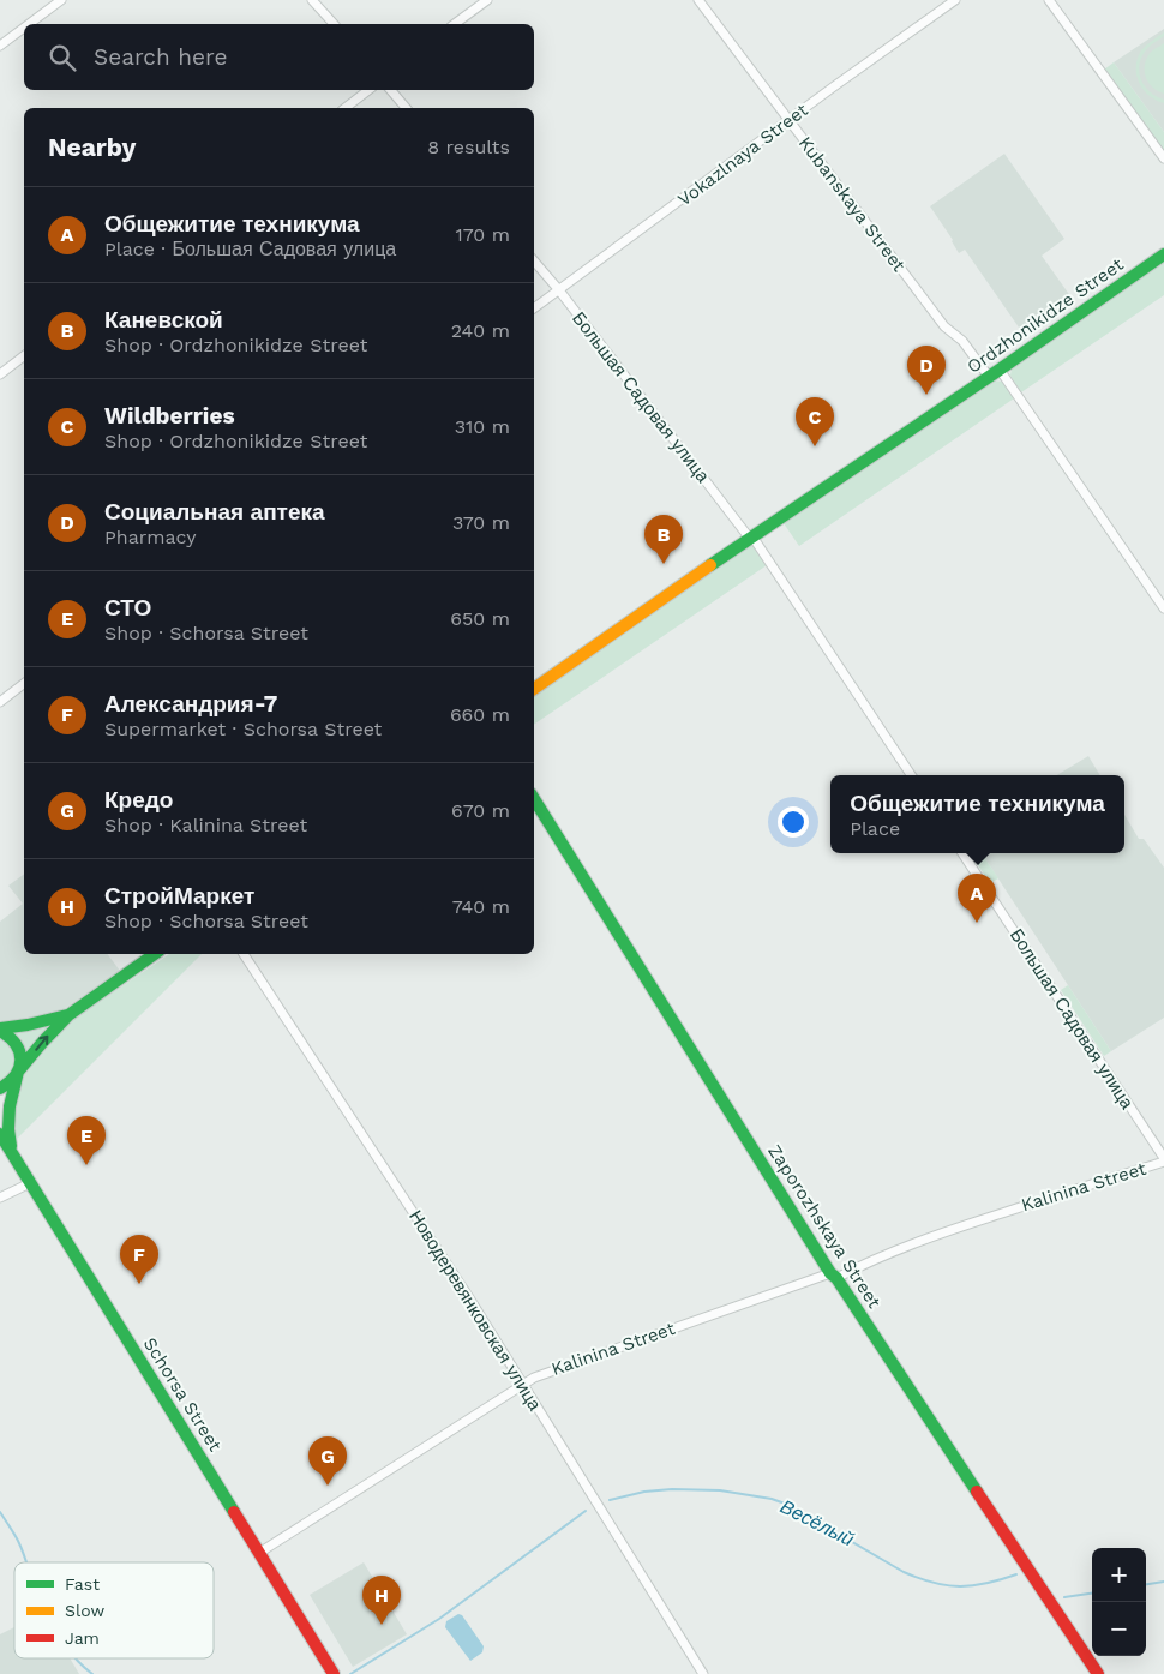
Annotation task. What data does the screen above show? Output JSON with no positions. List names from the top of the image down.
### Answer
{
  "streets": {
    "main road": ["Ordzhonikidze Street", "Zaporozhskaya Street", "Schorsa Street"],
    "street": [
      "Vokazlnaya Street",
      "Kubanskaya Street",
      "Большая Садовая улица",
      "Kalinina Street",
      "Новодеревянковская улица"
    ]
  },
  "crossings": [
    ["Vokazlnaya Street", "Kubanskaya Street"],
    ["Vokazlnaya Street", "Большая Садовая улица"],
    ["Kubanskaya Street", "Ordzhonikidze Street"],
    ["Ordzhonikidze Street", "Большая Садовая улица"],
    ["Большая Садовая улица", "Kalinina Street"],
    ["Kalinina Street", "Zaporozhskaya Street"],
    ["Kalinina Street", "Новодеревянковская улица"],
    ["Kalinina Street", "Schorsa Street"]
  ],
  "water": ["Весёлый"],
  "legend": ["Fast", "Slow", "Jam"],
  "page": {
    "search": "Search here",
    "heading": ["Nearby", "8 results"],
    "list": [
      {
        "mark": "A",
        "name": "Общежитие техникума",
        "note": "Place · Большая Садовая улица",
        "value": "170 m"
      },
      {
        "mark": "B",
        "name": "Каневской",
        "note": "Shop · Ordzhonikidze Street",
        "value": "240 m"
      },
      {
        "mark": "C",
        "name": "Wildberries",
        "note": "Shop · Ordzhonikidze Street",
        "value": "310 m"
      },
      {
        "mark": "D",
        "name": "Социальная аптека",
        "note": "Pharmacy",
        "value": "370 m"
      },
      {
        "mark": "E",
        "name": "СТО",
        "note": "Shop · Schorsa Street",
        "value": "650 m"
      },
      {
        "mark": "F",
        "name": "Александрия-7",
        "note": "Supermarket · Schorsa Street",
        "value": "660 m"
      },
      {
        "mark": "G",
        "name": "Кредо",
        "note": "Shop · Kalinina Street",
        "value": "670 m"
      },
      {
        "mark": "H",
        "name": "СтройМаркет",
        "note": "Shop · Schorsa Street",
        "value": "740 m"
      }
    ],
    "pins": [
      "D",
      "C",
      "B",
      "A",
      "E",
      "F",
      "G",
      "H"
    ],
    "popup": ["Общежитие техникума", "Place"],
    "map_buttons": ["+", "−"]
  }
}
